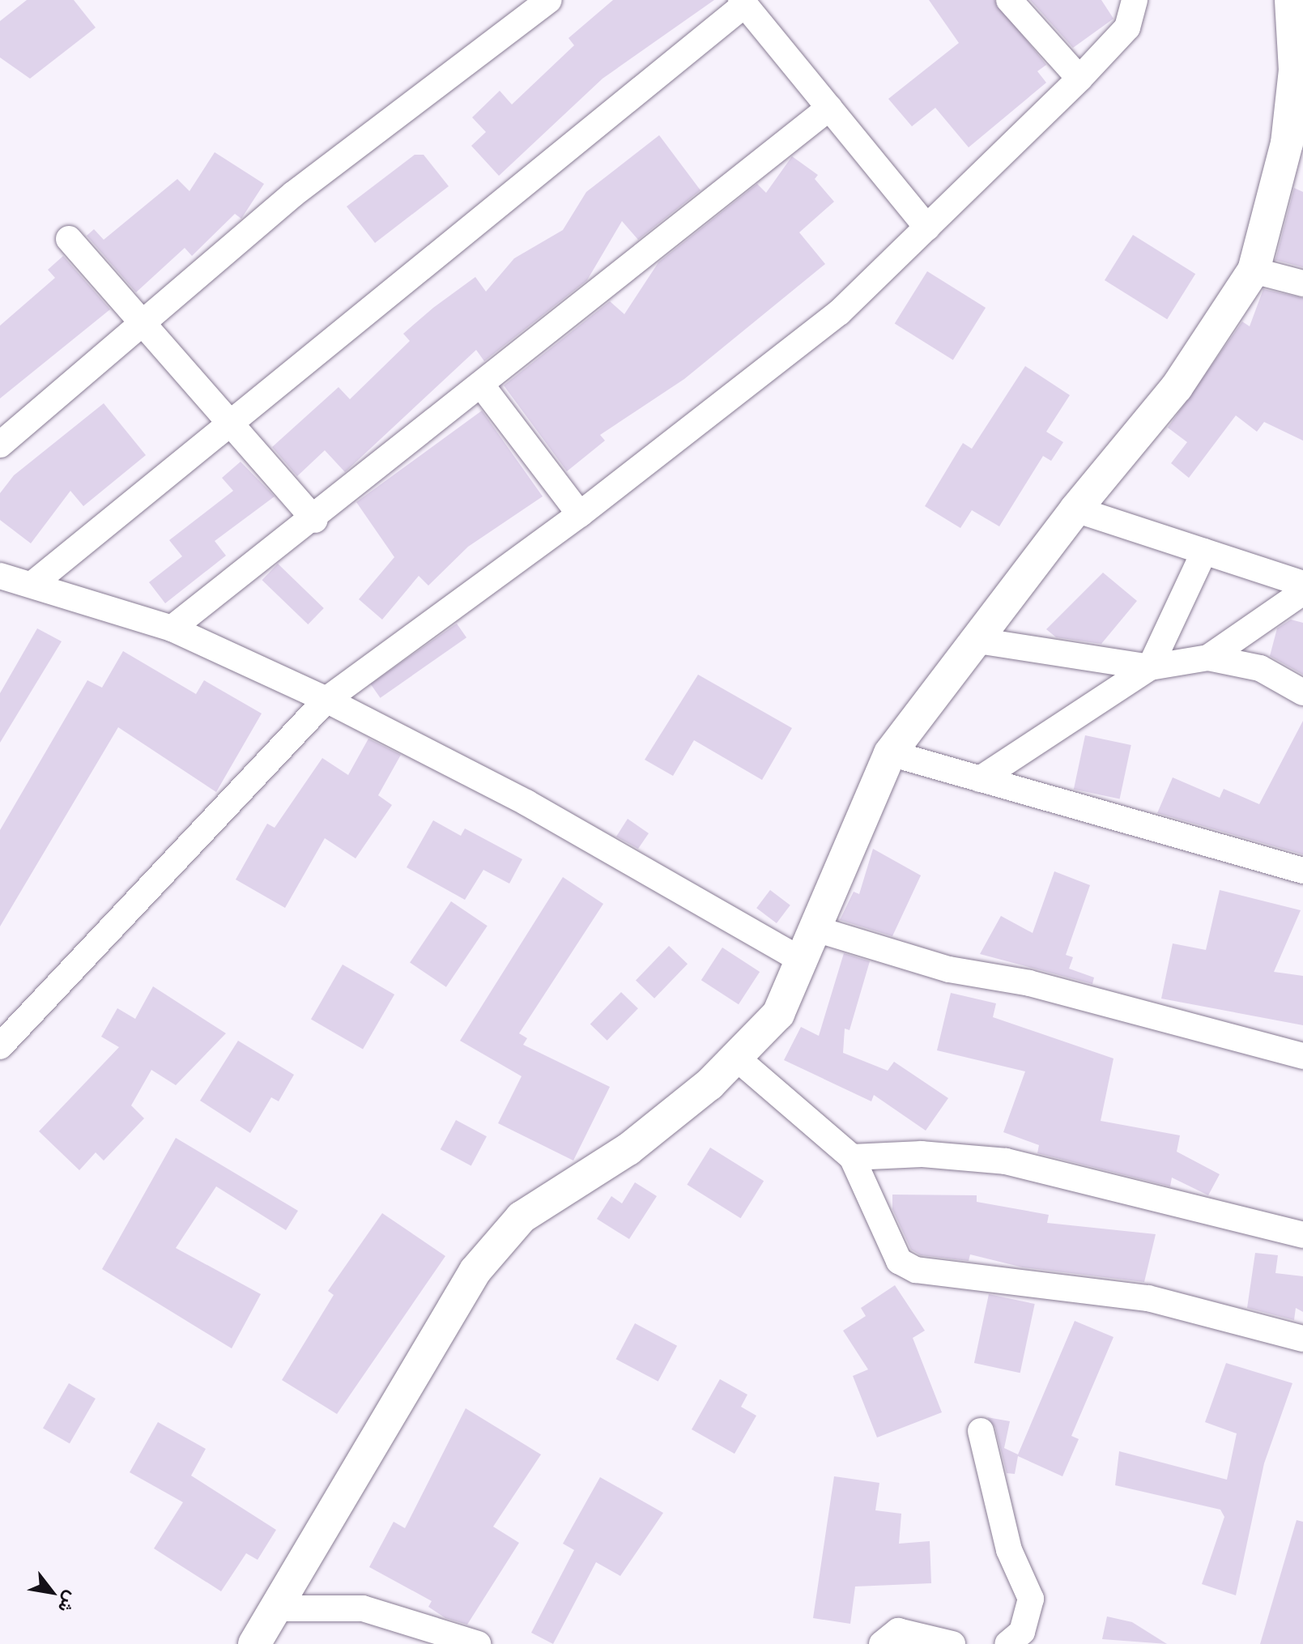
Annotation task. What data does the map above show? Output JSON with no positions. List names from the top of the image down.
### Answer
{
  "north": "bottom right"
}
